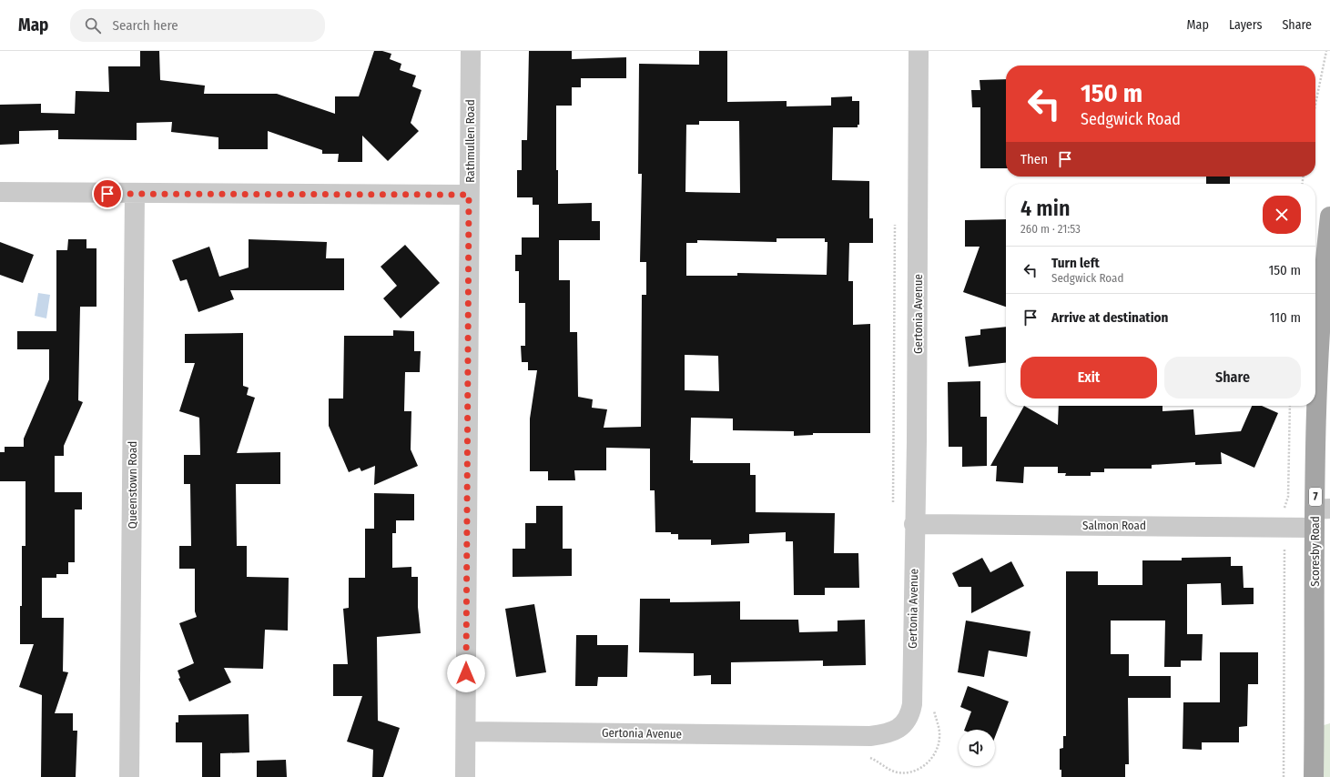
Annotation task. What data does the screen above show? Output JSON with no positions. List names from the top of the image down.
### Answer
{
  "streets": {
    "main road": ["7", "Scoresby Road"],
    "street": [
      "Rathmullen Road",
      "Gertonia Avenue",
      "Queenstown Road",
      "Salmon Road"
    ]
  },
  "crossings": [
    ["Rathmullen Road", "Gertonia Avenue"],
    ["Gertonia Avenue", "Salmon Road"],
    ["Salmon Road", "Scoresby Road"]
  ],
  "page": {
    "header": "Map",
    "search": "Search here",
    "nav": ["Map", "Layers", "Share"],
    "turn": ["150 m", "Sedgwick Road"],
    "then": "Then",
    "heading": ["4 min", "260 m · 21:53"],
    "list": [
      {
        "name": "Turn left",
        "note": "Sedgwick Road",
        "value": "150 m"
      },
      {
        "name": "Arrive at destination",
        "value": "110 m"
      }
    ],
    "buttons": ["Exit", "Share"]
  }
}
